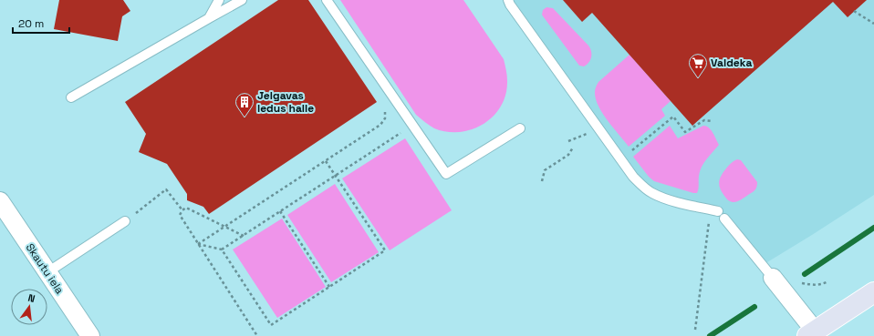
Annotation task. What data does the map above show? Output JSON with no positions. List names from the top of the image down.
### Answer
{
  "streets": {
    "street": ["Skautu iela"]
  },
  "places": {
    "supermarket": ["Valdeka"],
    "building": ["Jelgavas ledus halle"]
  },
  "scale_bar": "20 m",
  "north": "top"
}
